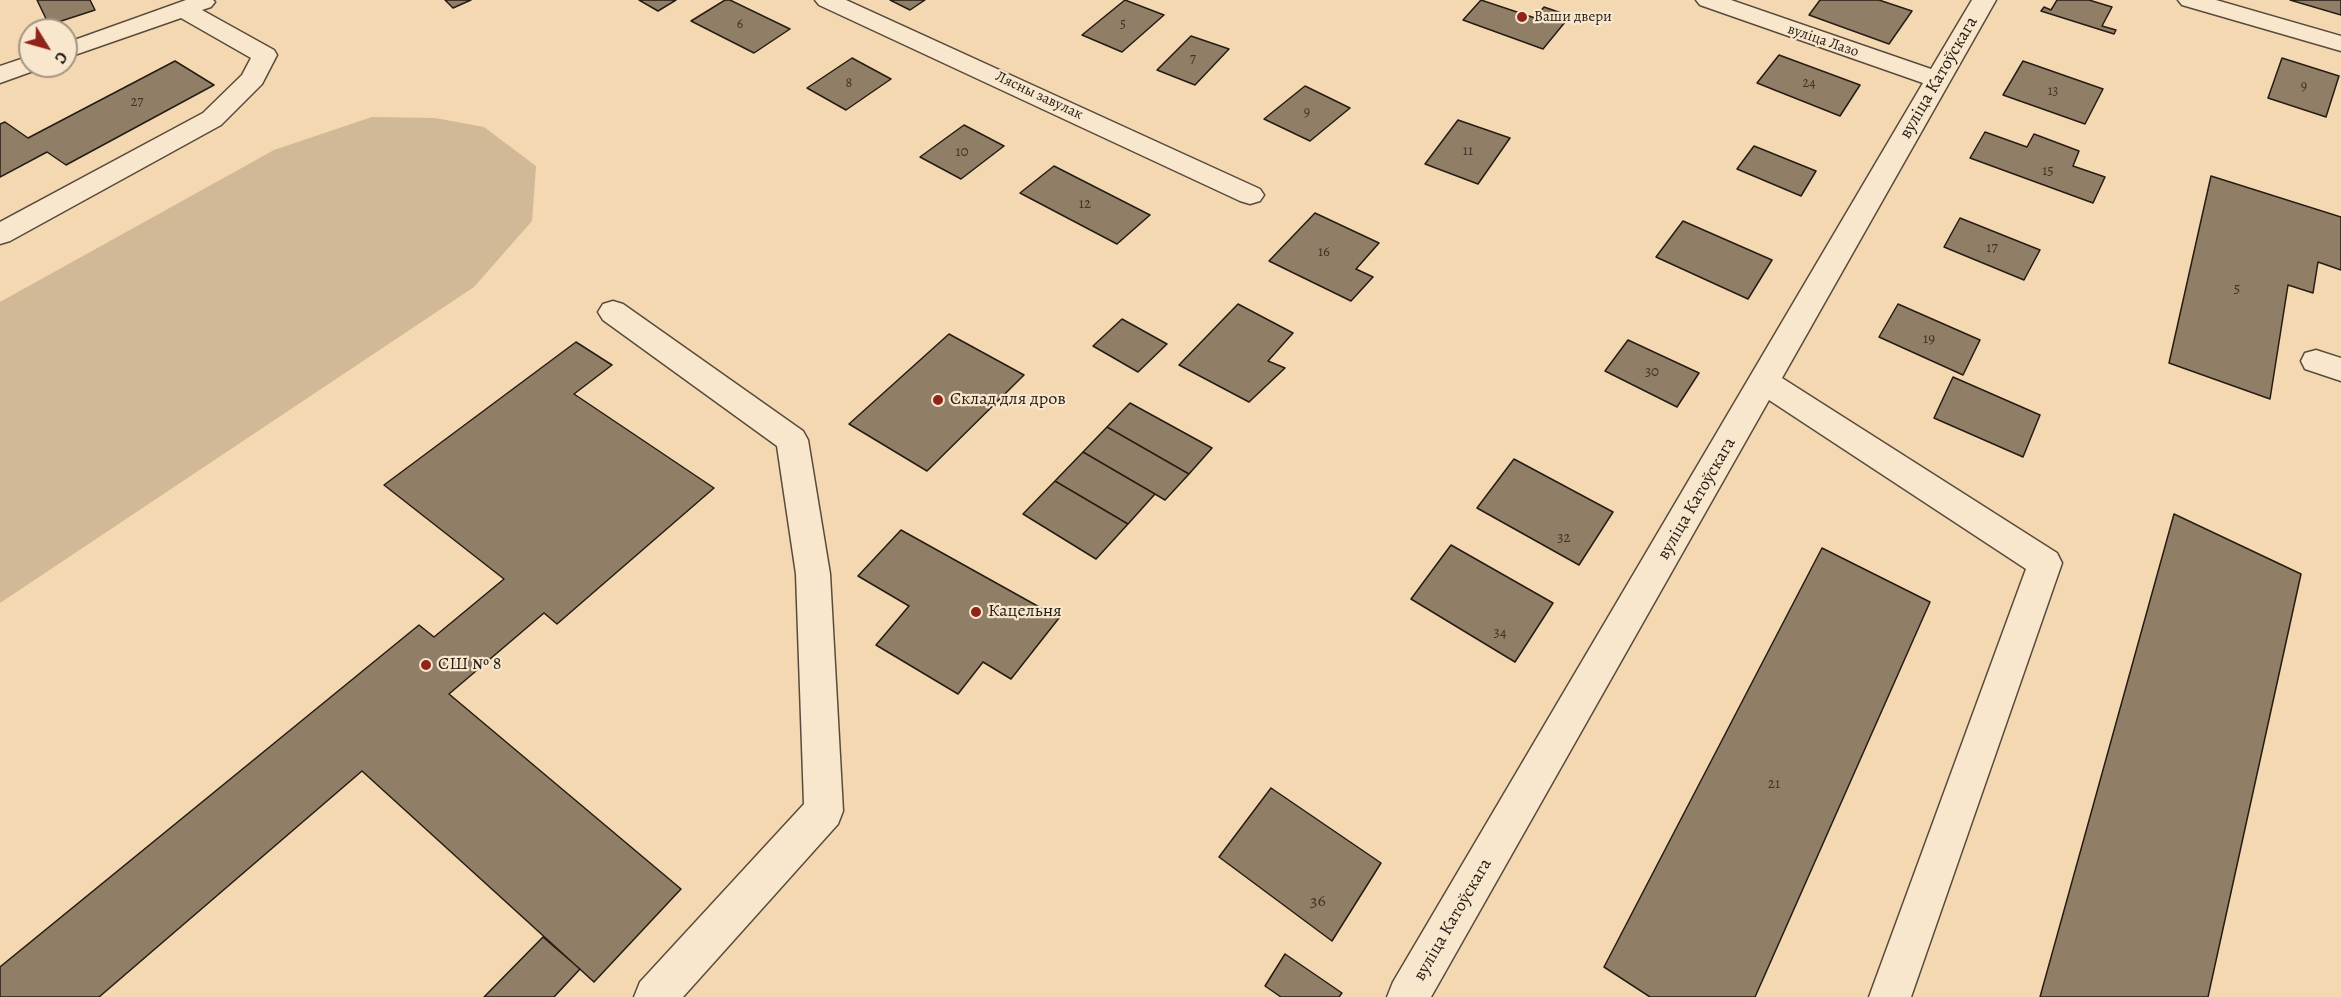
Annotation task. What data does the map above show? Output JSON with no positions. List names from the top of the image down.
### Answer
{
  "streets": {
    "street": ["вуліца Лазо", "вуліца Катоўскага", "Лясны завулак"]
  },
  "crossings": [
    ["вуліца Лазо", "вуліца Катоўскага"]
  ],
  "places": [
    "Ваши двери",
    "Склад для дров",
    "Кацельня",
    "СШ № 8"
  ],
  "house_numbers": [
    "6",
    "5",
    "7",
    "8",
    "24",
    "9",
    "13",
    "27",
    "9",
    "11",
    "10",
    "15",
    "12",
    "17",
    "16",
    "5",
    "19",
    "30",
    "32",
    "34",
    "21",
    "36"
  ],
  "north": "bottom right"
}
